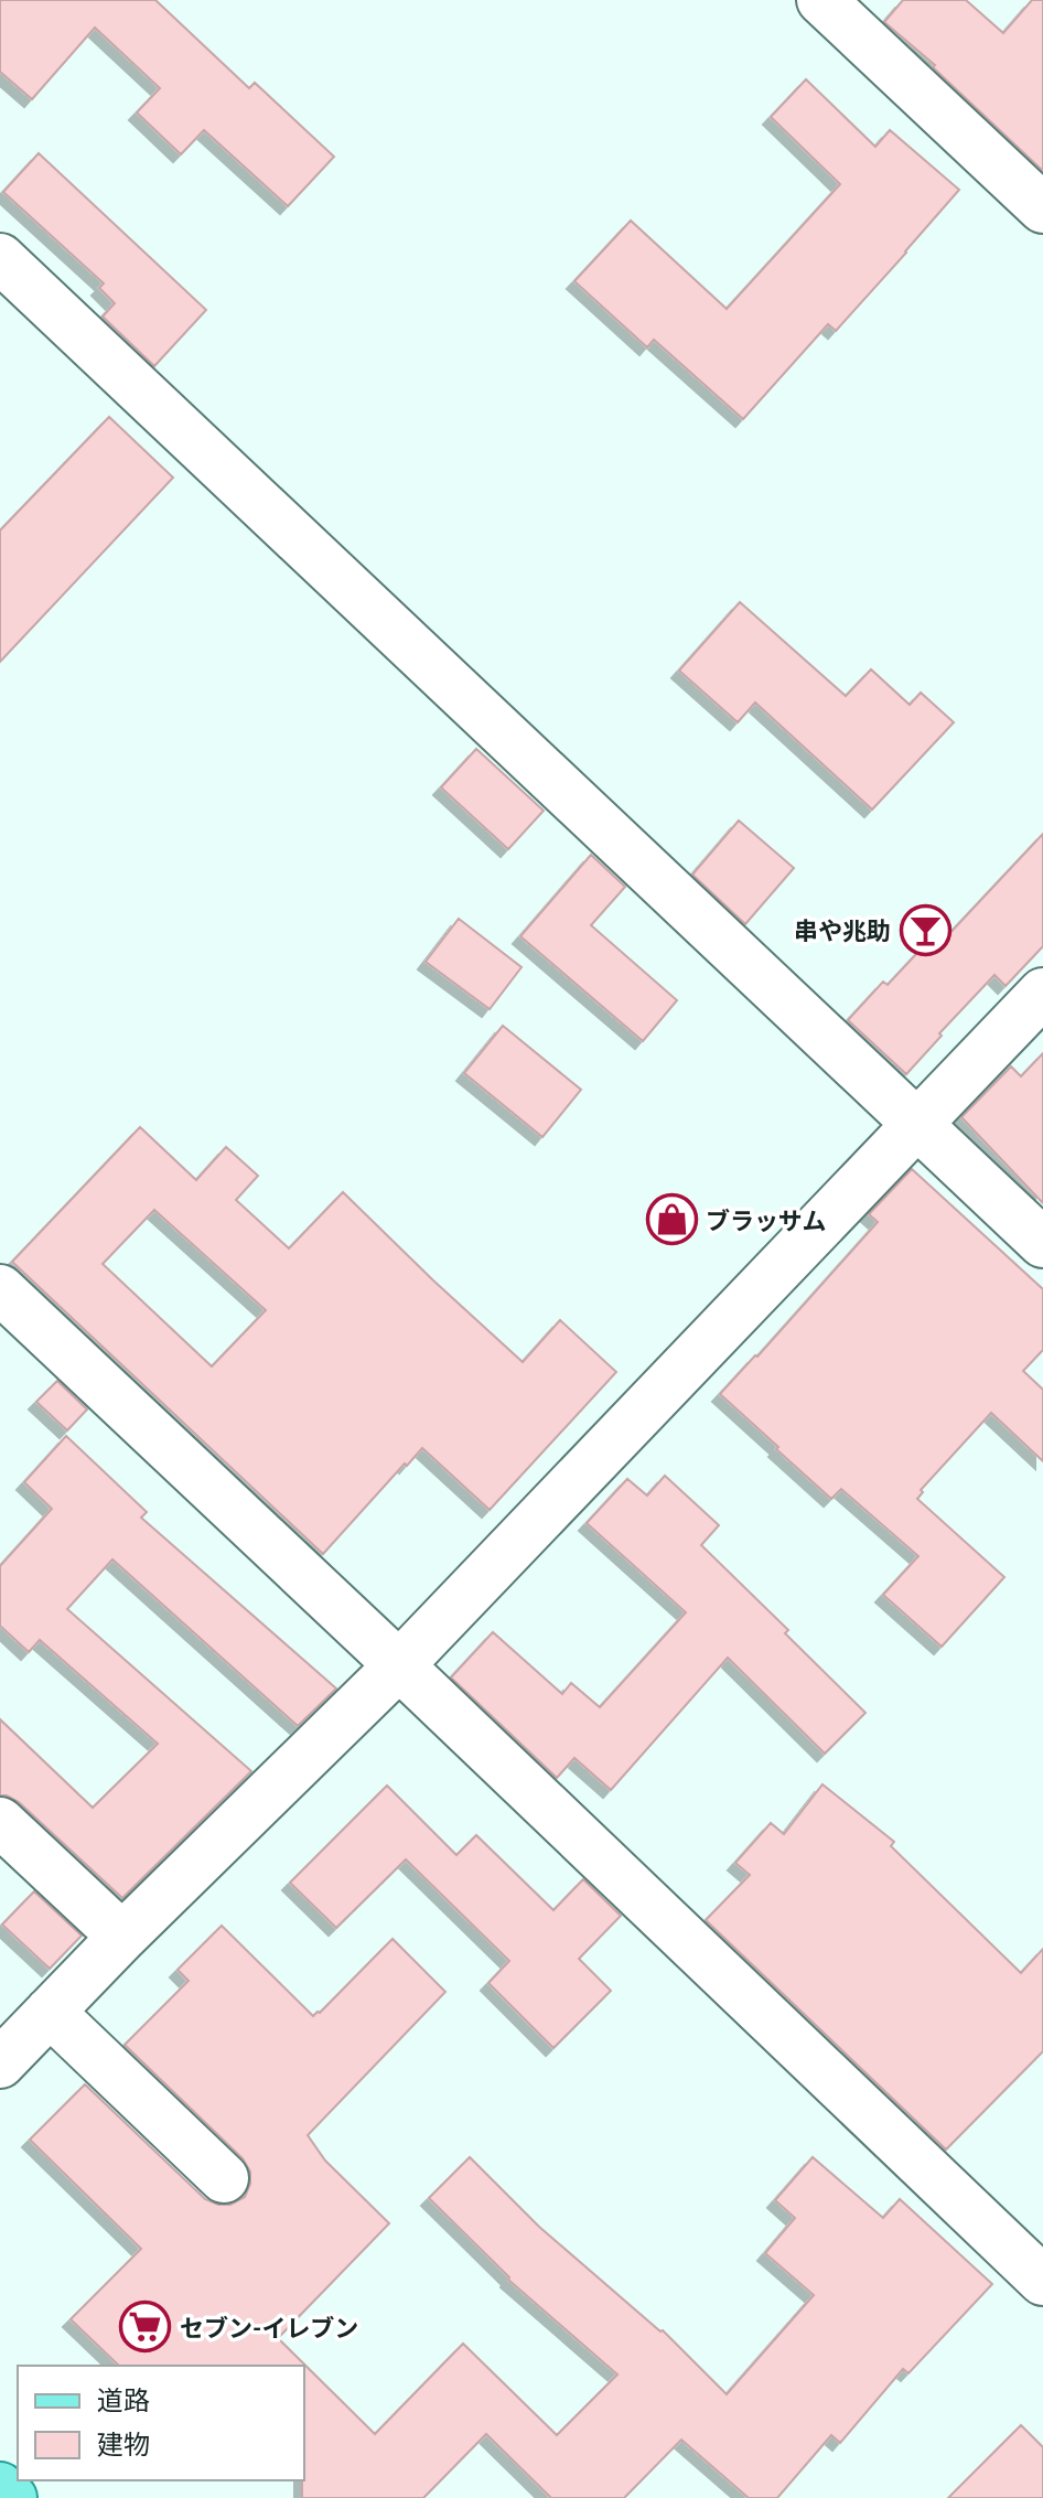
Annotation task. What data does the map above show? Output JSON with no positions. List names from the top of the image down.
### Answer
{
  "places": {
    "bar": ["串や兆助"],
    "shop": ["ブラッサム"],
    "supermarket": ["セブン-イレブン"]
  },
  "legend": ["道路", "建物"]
}
